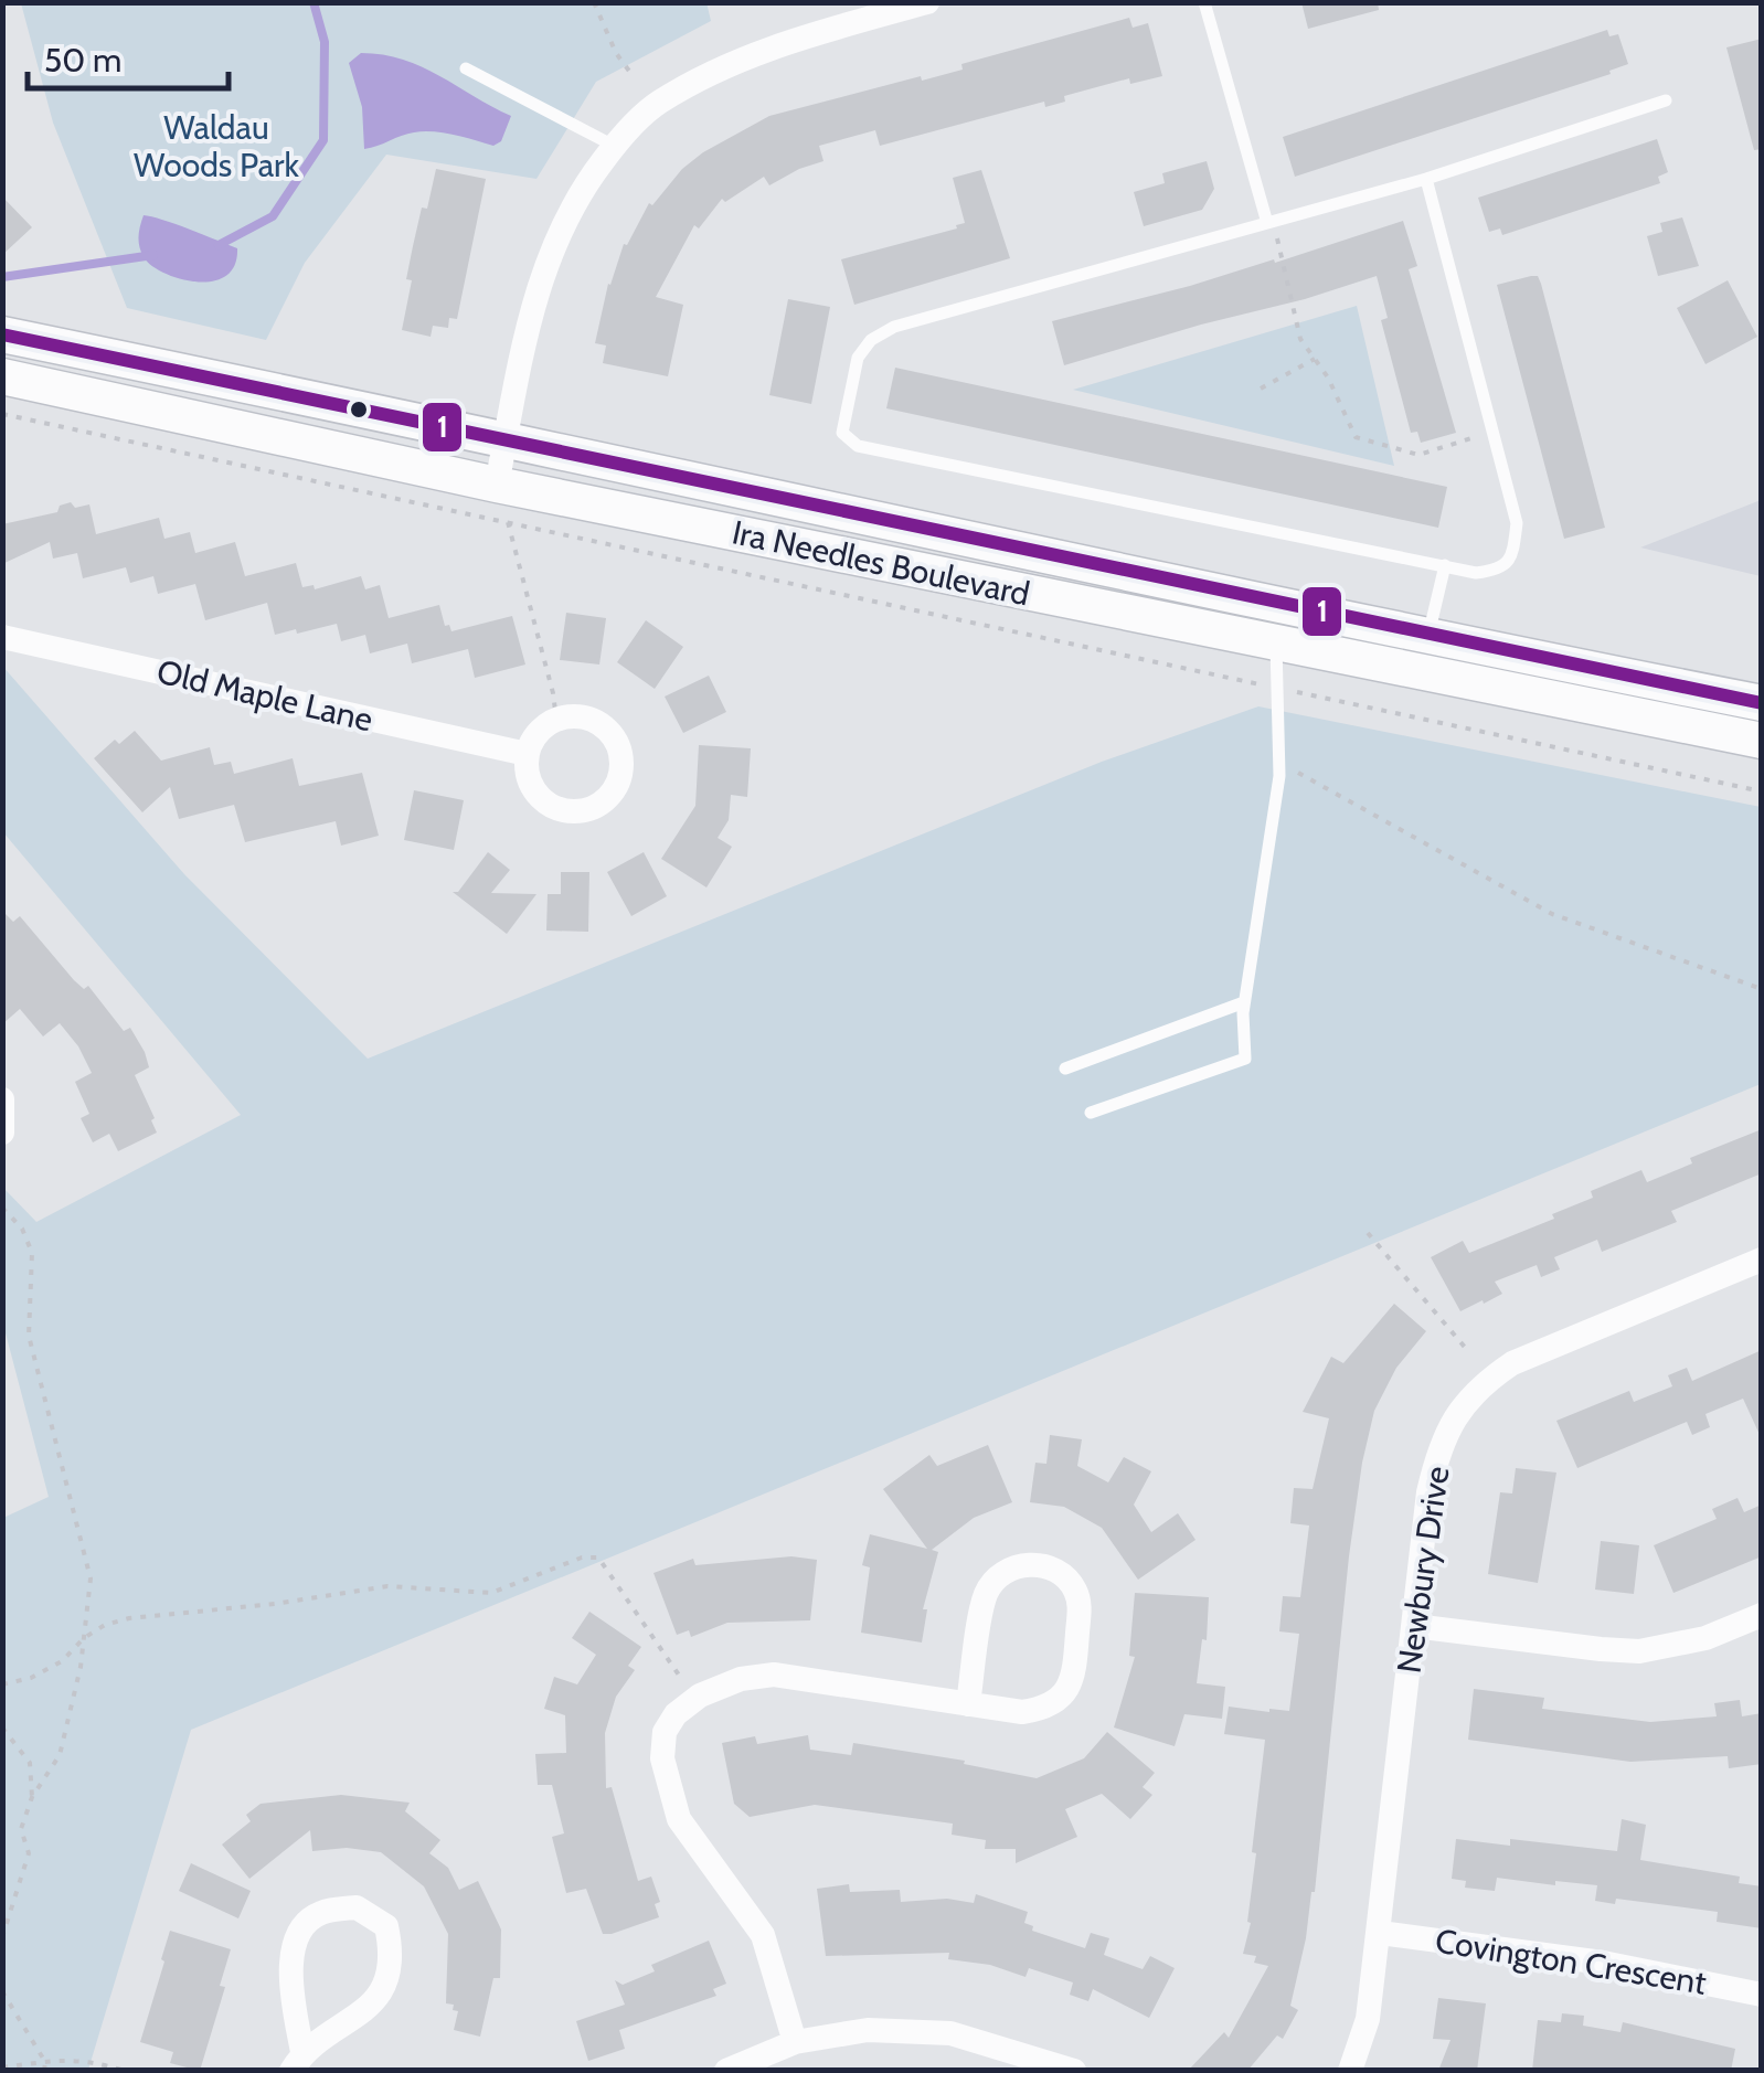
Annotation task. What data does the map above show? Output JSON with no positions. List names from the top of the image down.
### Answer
{
  "streets": {
    "main road": ["Ira Needles Boulevard"],
    "street": ["Old Maple Lane", "Newbury Drive", "Covington Crescent"]
  },
  "crossings": [
    ["Newbury Drive", "Covington Crescent"]
  ],
  "parks": ["Waldau Woods Park"],
  "lines": ["transit line 1"],
  "scale_bar": "50 m"
}
